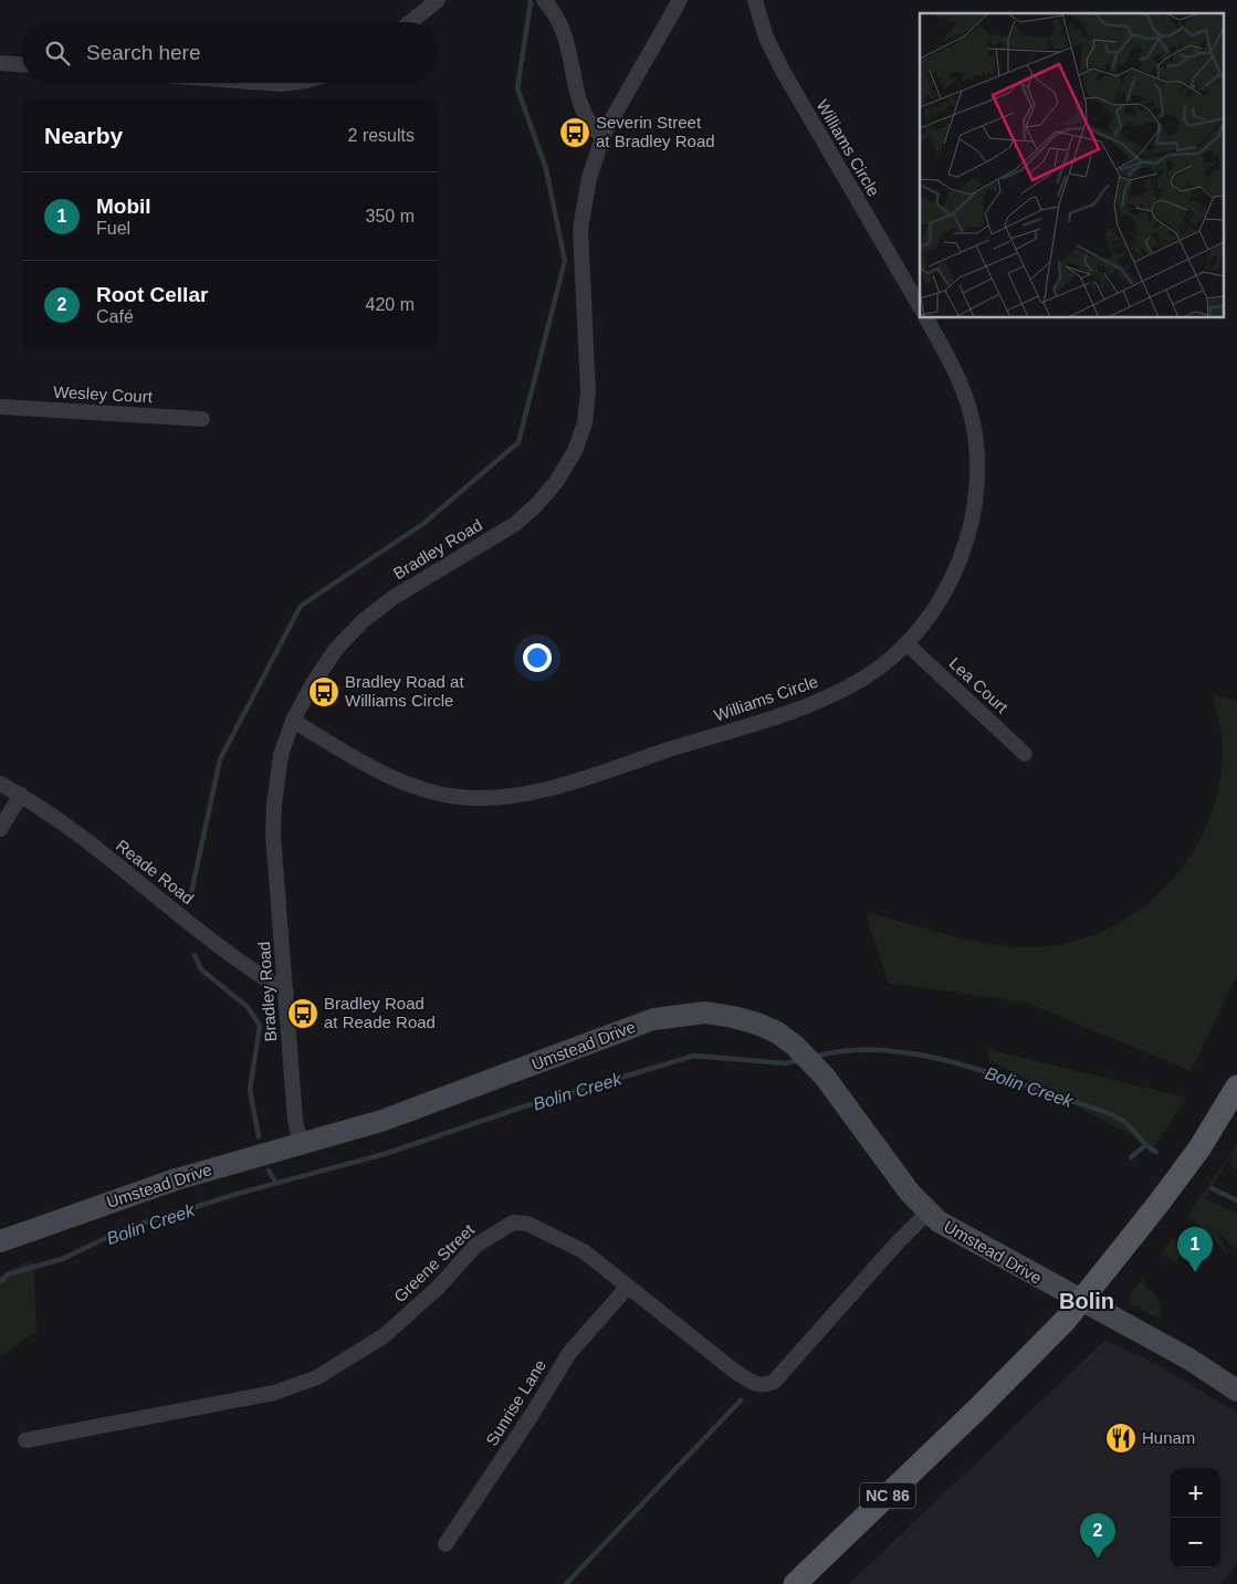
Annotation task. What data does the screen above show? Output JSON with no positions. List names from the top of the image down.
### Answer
{
  "streets": {
    "main road": ["NC 86"],
    "street": [
      "Williams Circle",
      "Wesley Court",
      "Bradley Road",
      "Lea Court",
      "Reade Road",
      "Umstead Drive",
      "Greene Street",
      "Sunrise Lane"
    ]
  },
  "crossings": [
    ["Williams Circle", "Bradley Road"],
    ["Williams Circle", "Lea Court"],
    ["Bradley Road", "Reade Road"],
    ["Bradley Road", "Umstead Drive"],
    ["Umstead Drive", "Greene Street"],
    ["Umstead Drive", "NC 86"],
    ["Greene Street", "Sunrise Lane"]
  ],
  "districts": ["Bolin"],
  "water": ["Bolin Creek"],
  "places": {
    "bus stop": ["Severin Street at Bradley Road", "Bradley Road at Williams Circle", "Bradley Road at Reade Road"],
    "restaurant": ["Hunam"]
  },
  "page": {
    "search": "Search here",
    "heading": ["Nearby", "2 results"],
    "list": [
      {
        "mark": "1",
        "name": "Mobil",
        "note": "Fuel",
        "value": "350 m"
      },
      {
        "mark": "2",
        "name": "Root Cellar",
        "note": "Café",
        "value": "420 m"
      }
    ],
    "pins": ["1", "2"],
    "map_buttons": ["+", "−"]
  }
}
